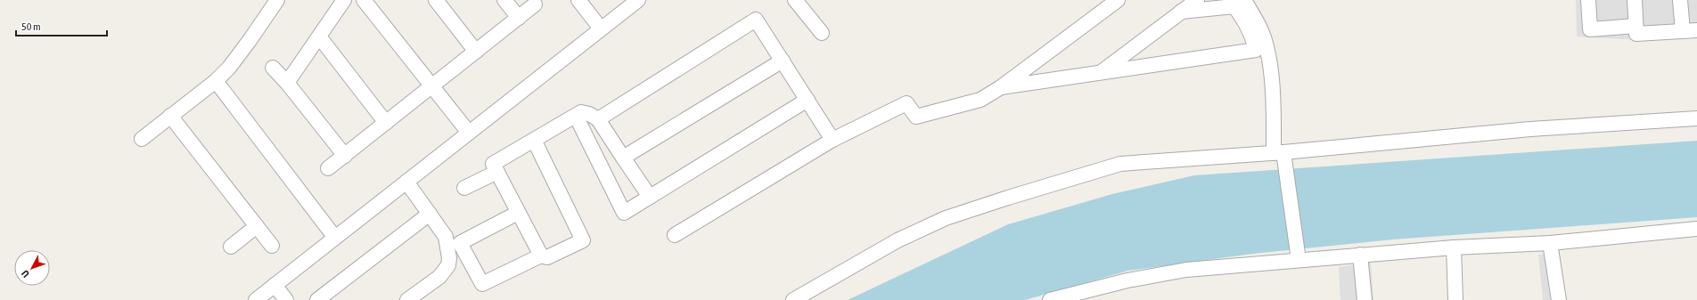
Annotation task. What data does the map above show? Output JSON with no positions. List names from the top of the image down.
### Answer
{
  "scale_bar": "50 m",
  "north": "bottom left"
}
